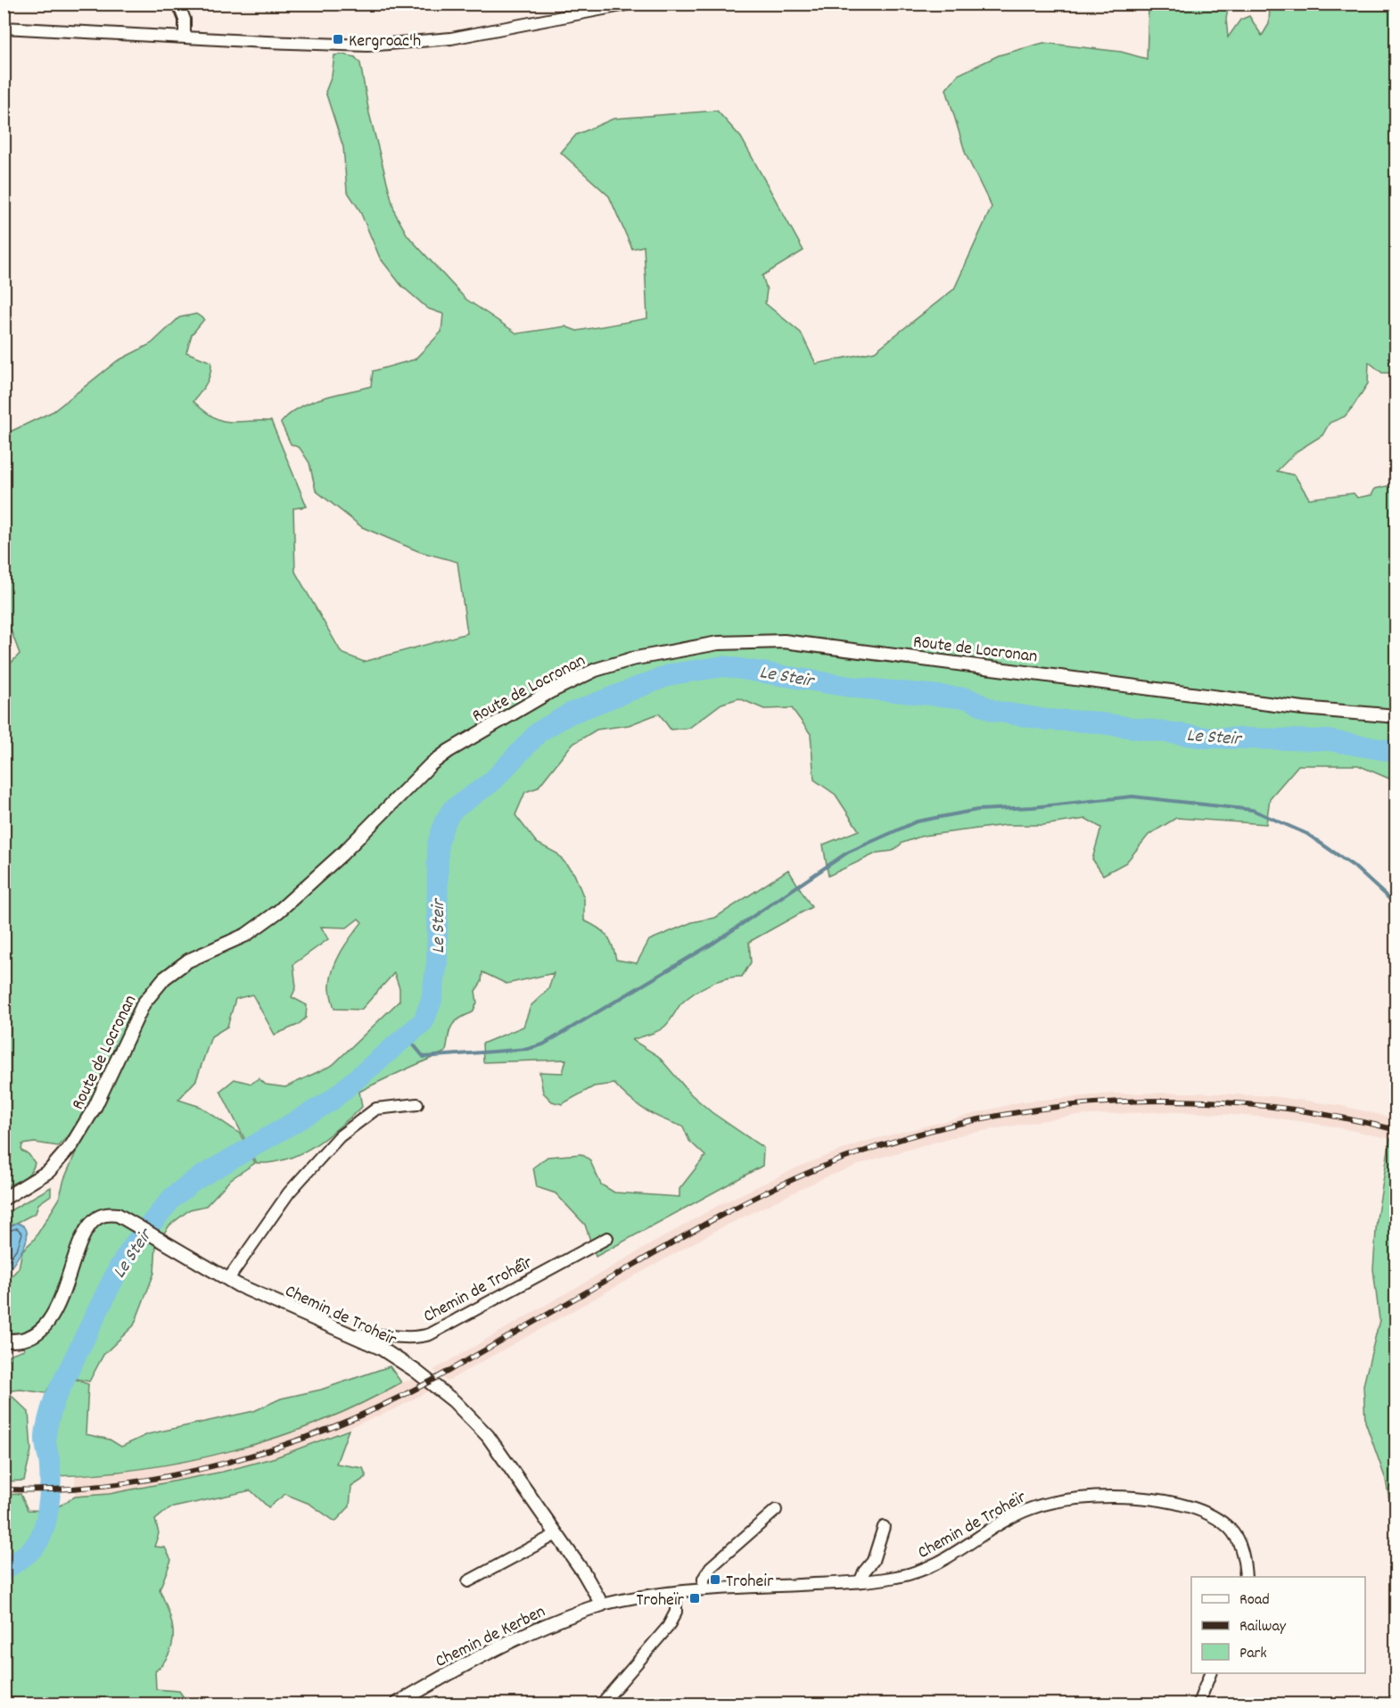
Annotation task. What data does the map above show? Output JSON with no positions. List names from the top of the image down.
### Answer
{
  "streets": {
    "street": [
      "Route de Locronan",
      "Chemin de Trohéîr",
      "Chemin de Troheïr",
      "Chemin de Kerben"
    ]
  },
  "crossings": [
    ["Chemin de Trohéîr", "Chemin de Troheïr"],
    ["Chemin de Troheïr", "Chemin de Kerben"]
  ],
  "water": ["Le Steir"],
  "places": {
    "transit": ["Kergroac'h", "Troheir", "Troheïr"]
  },
  "legend": ["Road", "Railway", "Park"]
}
